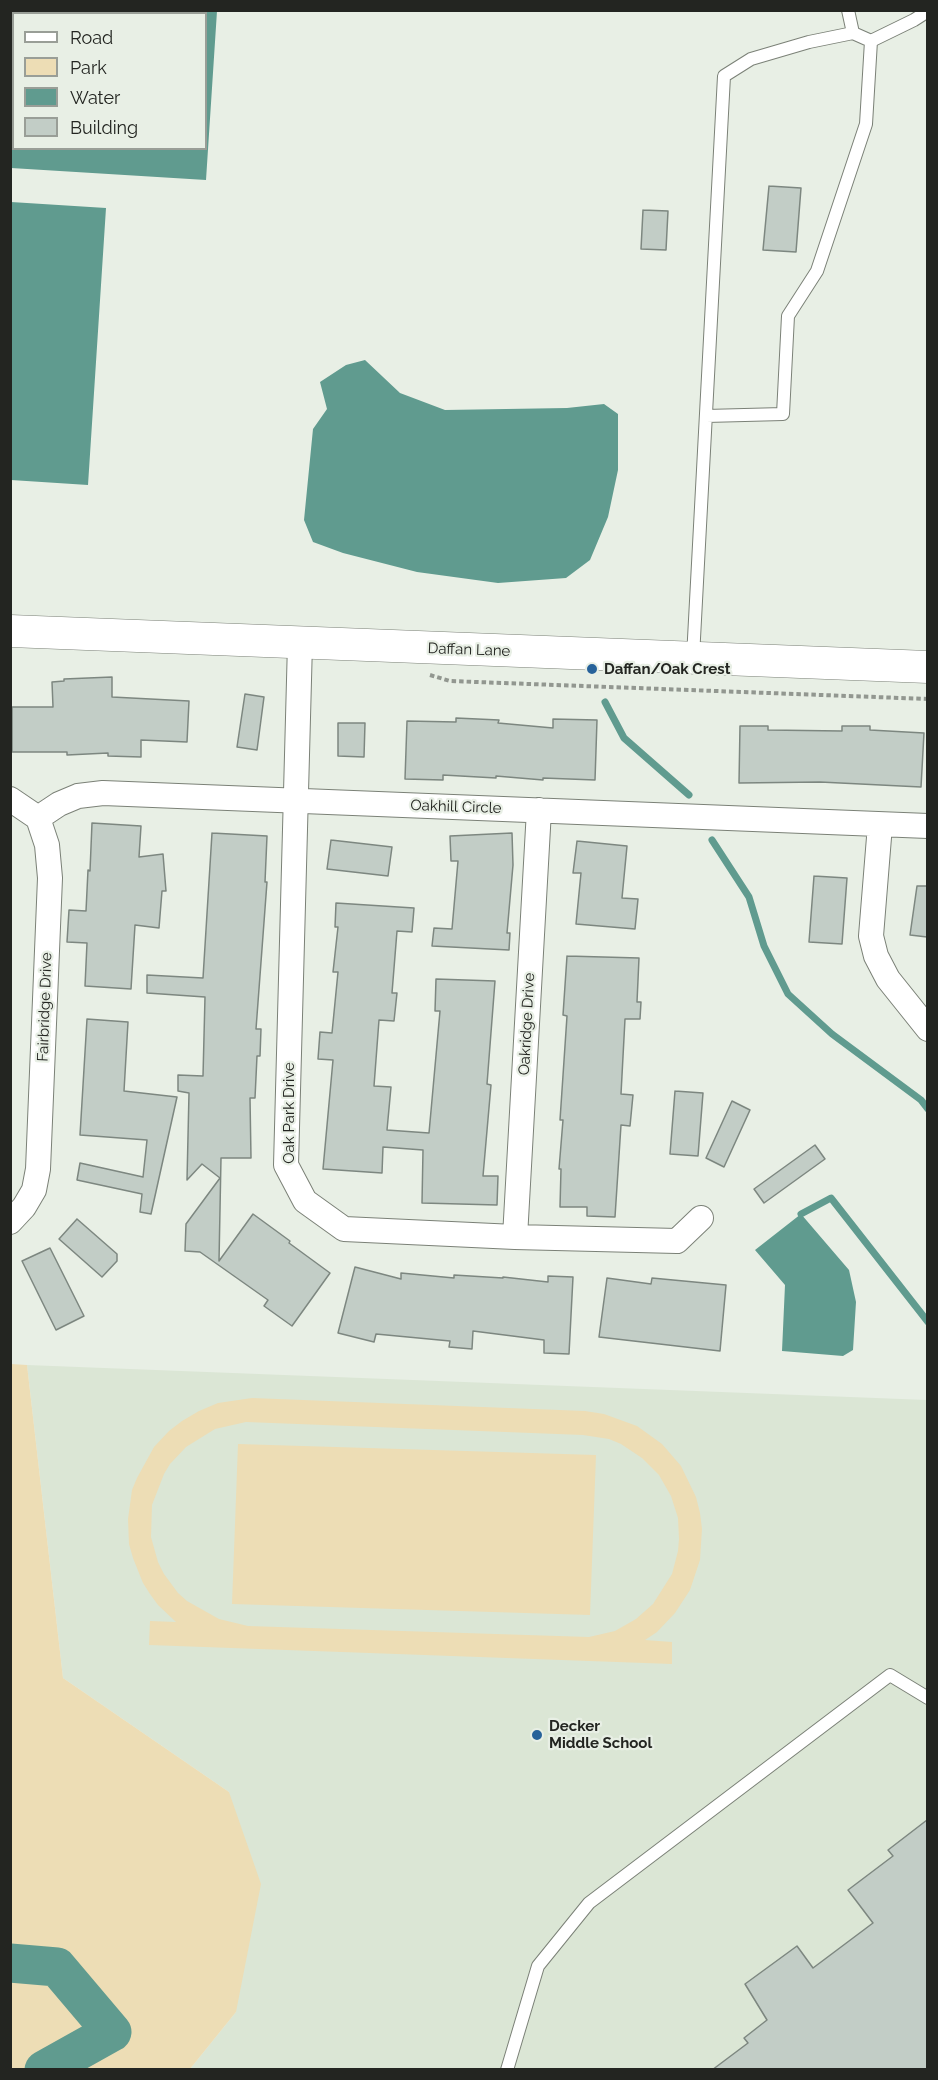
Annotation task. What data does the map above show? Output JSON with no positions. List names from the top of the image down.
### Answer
{
  "streets": {
    "street": [
      "Daffan Lane",
      "Oakhill Circle",
      "Fairbridge Drive",
      "Oakridge Drive",
      "Oak Park Drive"
    ]
  },
  "crossings": [
    ["Daffan Lane", "Oak Park Drive"],
    ["Oakhill Circle", "Fairbridge Drive"],
    ["Oakhill Circle", "Oakridge Drive"],
    ["Oakhill Circle", "Oak Park Drive"],
    ["Oakridge Drive", "Oak Park Drive"]
  ],
  "places": ["Daffan/Oak Crest", "Decker Middle School"],
  "legend": [
    "Road",
    "Park",
    "Water",
    "Building"
  ]
}
